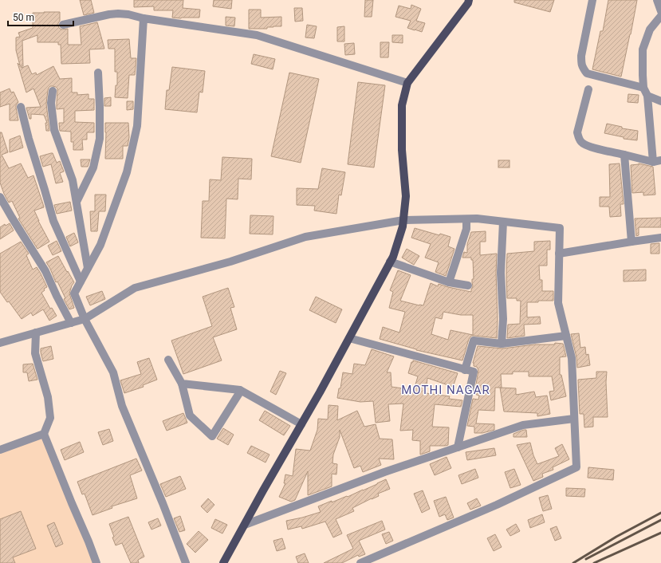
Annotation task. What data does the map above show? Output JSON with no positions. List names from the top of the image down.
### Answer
{
  "districts": ["MOTHI NAGAR"],
  "scale_bar": "50 m"
}
